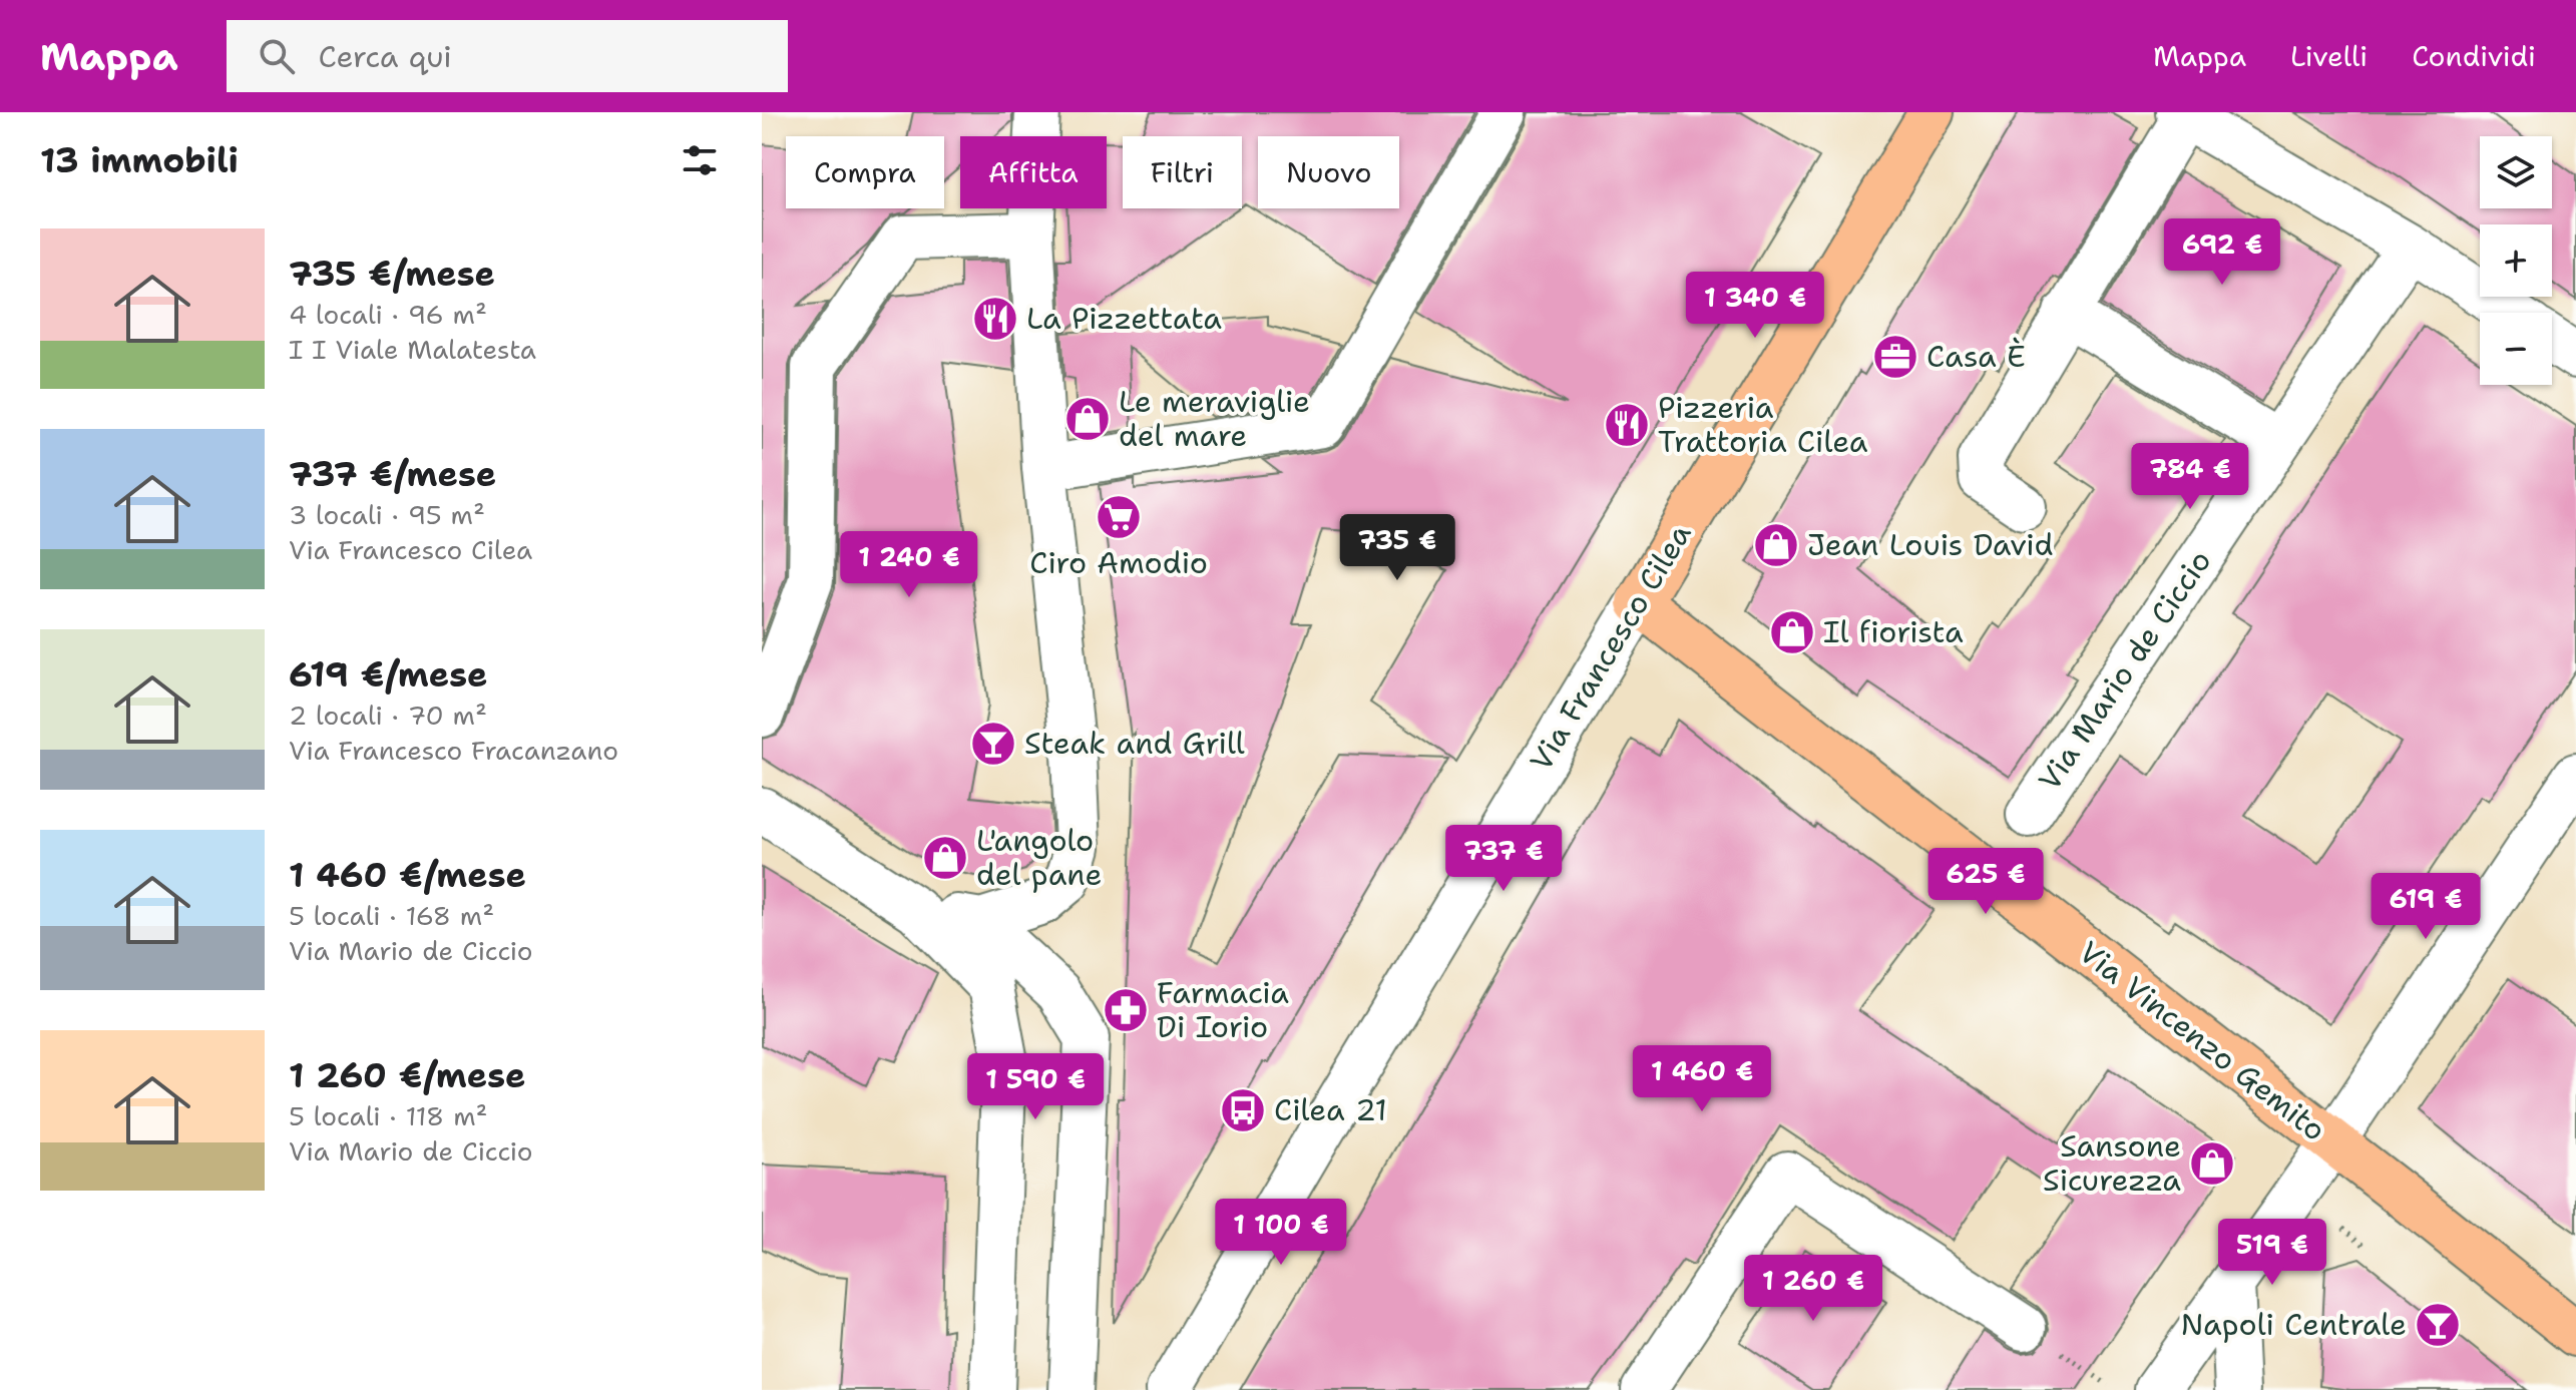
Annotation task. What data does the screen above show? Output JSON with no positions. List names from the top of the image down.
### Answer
{
  "streets": {
    "main road": ["Via Francesco Cilea", "Via Vincenzo Gemito"],
    "street": ["Via Mario de Ciccio"]
  },
  "crossings": [
    ["Via Francesco Cilea", "Via Vincenzo Gemito"]
  ],
  "places": {
    "restaurant": ["La Pizzettata", "Pizzeria Trattoria Cilea"],
    "office": ["Casa È"],
    "shop": [
      "Le meraviglie del mare",
      "Jean Louis David",
      "Il fiorista",
      "L'angolo del pane",
      "Sansone Sicurezza"
    ],
    "supermarket": ["Ciro Amodio"],
    "bar": ["Steak and Grill", "Napoli Centrale"],
    "pharmacy": ["Farmacia Di Iorio"],
    "bus stop": ["Cilea 21"]
  },
  "page": {
    "header": "Mappa",
    "search": "Cerca qui",
    "nav": ["Mappa", "Livelli", "Condividi"],
    "heading": "13 immobili",
    "map_buttons": ["+", "−"],
    "chip": [
      "Compra",
      "Affitta",
      "Filtri",
      "Nuovo"
    ],
    "list": [
      {
        "name": "735 €/mese",
        "note": "4 locali · 96 m² · I I Viale Malatesta"
      },
      {
        "name": "737 €/mese",
        "note": "3 locali · 95 m² · Via Francesco Cilea"
      },
      {
        "name": "619 €/mese",
        "note": "2 locali · 70 m² · Via Francesco Fracanzano"
      },
      {
        "name": "1 460 €/mese",
        "note": "5 locali · 168 m² · Via Mario de Ciccio"
      },
      {
        "name": "1 260 €/mese",
        "note": "5 locali · 118 m² · Via Mario de Ciccio"
      }
    ],
    "price": [
      "692 €",
      "1 340 €",
      "784 €",
      "735 €",
      "1 240 €",
      "737 €",
      "625 €",
      "619 €",
      "1 460 €",
      "1 590 €",
      "1 100 €",
      "519 €",
      "1 260 €"
    ]
  }
}
